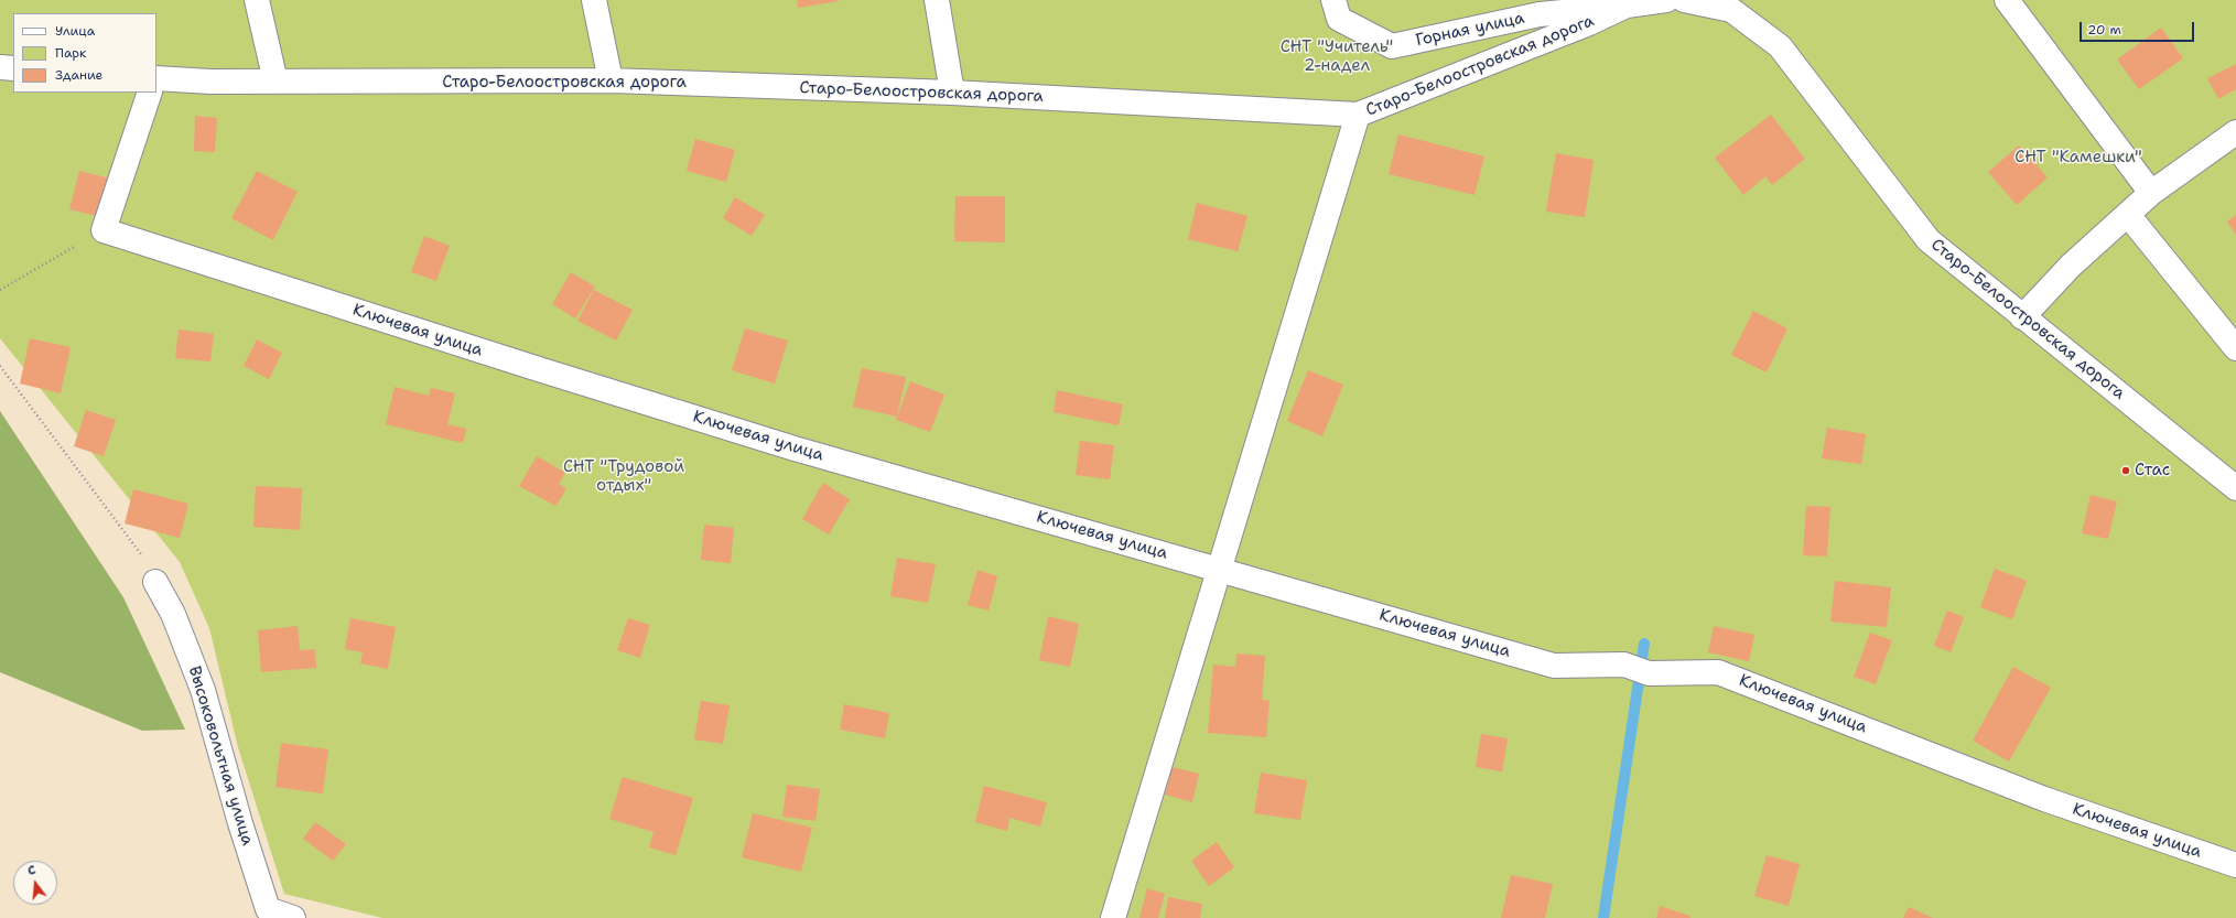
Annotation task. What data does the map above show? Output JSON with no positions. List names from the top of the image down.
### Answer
{
  "streets": {
    "street": [
      "Горная улица",
      "Старо-Белоостровская дорога",
      "Ключевая улица",
      "Высоковольтная улица"
    ]
  },
  "crossings": [
    ["Горная улица", "Старо-Белоостровская дорога"]
  ],
  "parks": ["СНТ \"Учитель\" 2-надел", "СНТ \"Камешки\"", "СНТ \"Трудовой отдых\""],
  "places": ["Стас"],
  "legend": ["Улица", "Парк", "Здание"],
  "scale_bar": "20 m",
  "north": "top"
}
